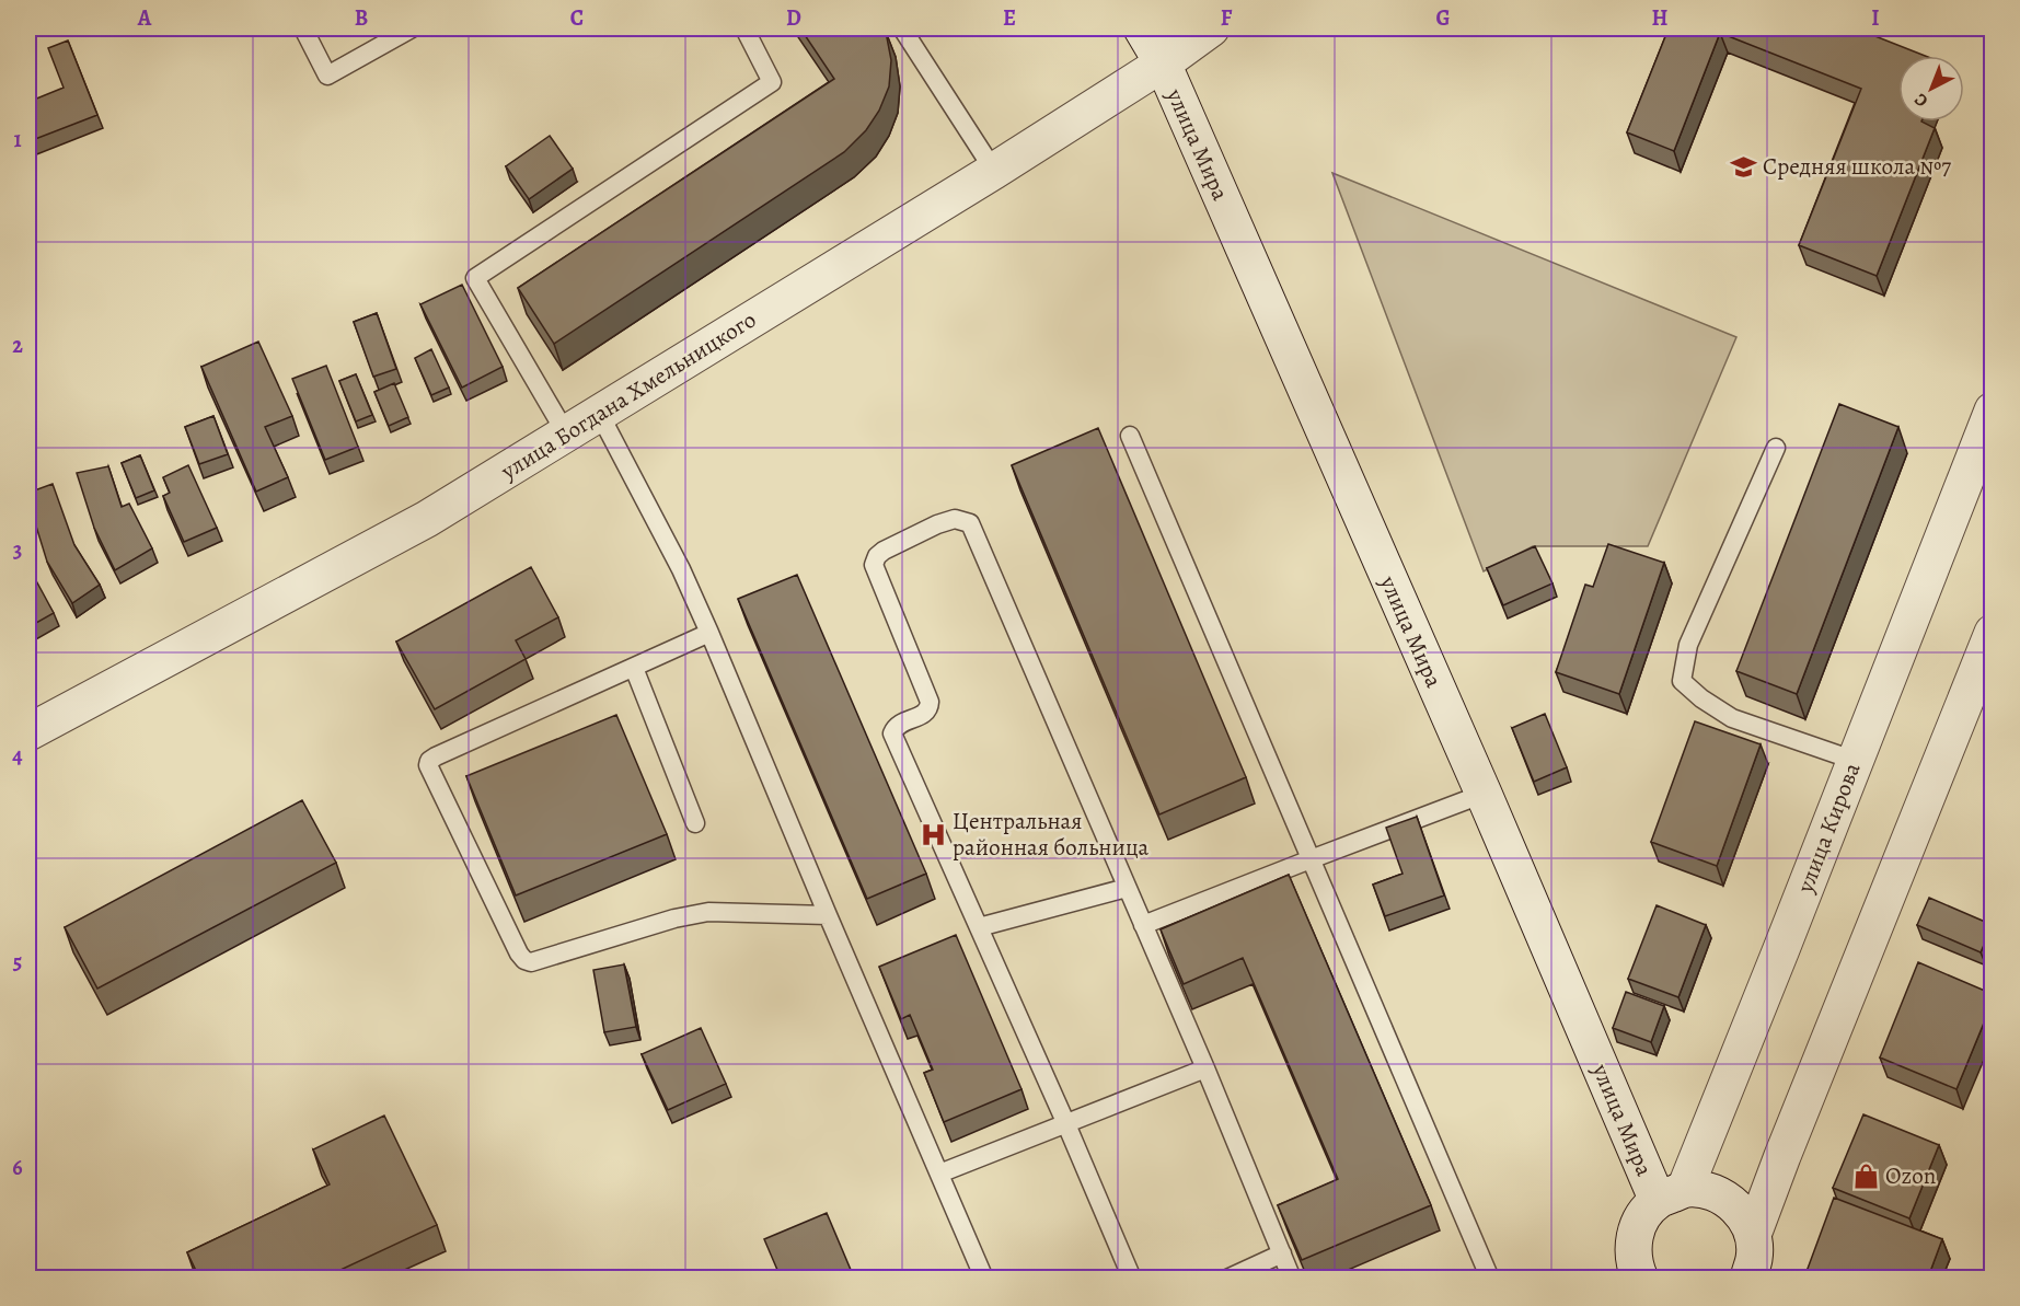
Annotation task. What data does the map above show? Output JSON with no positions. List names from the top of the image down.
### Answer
{
  "streets": {
    "street": ["улица Мира", "улица Богдана Хмельницкого", "улица Кирова"]
  },
  "crossings": [
    ["улица Мира", "улица Богдана Хмельницкого"],
    ["улица Мира", "улица Кирова"]
  ],
  "places": {
    "school or university": ["Средняя школа №7"],
    "hospital": ["Центральная районная больница"],
    "shop": ["Ozon"]
  },
  "north": "bottom left",
  "grid": {
    "columns": [
      "A",
      "B",
      "C",
      "D",
      "E",
      "F",
      "G",
      "H",
      "I"
    ],
    "rows": [
      "1",
      "2",
      "3",
      "4",
      "5",
      "6"
    ]
  }
}
